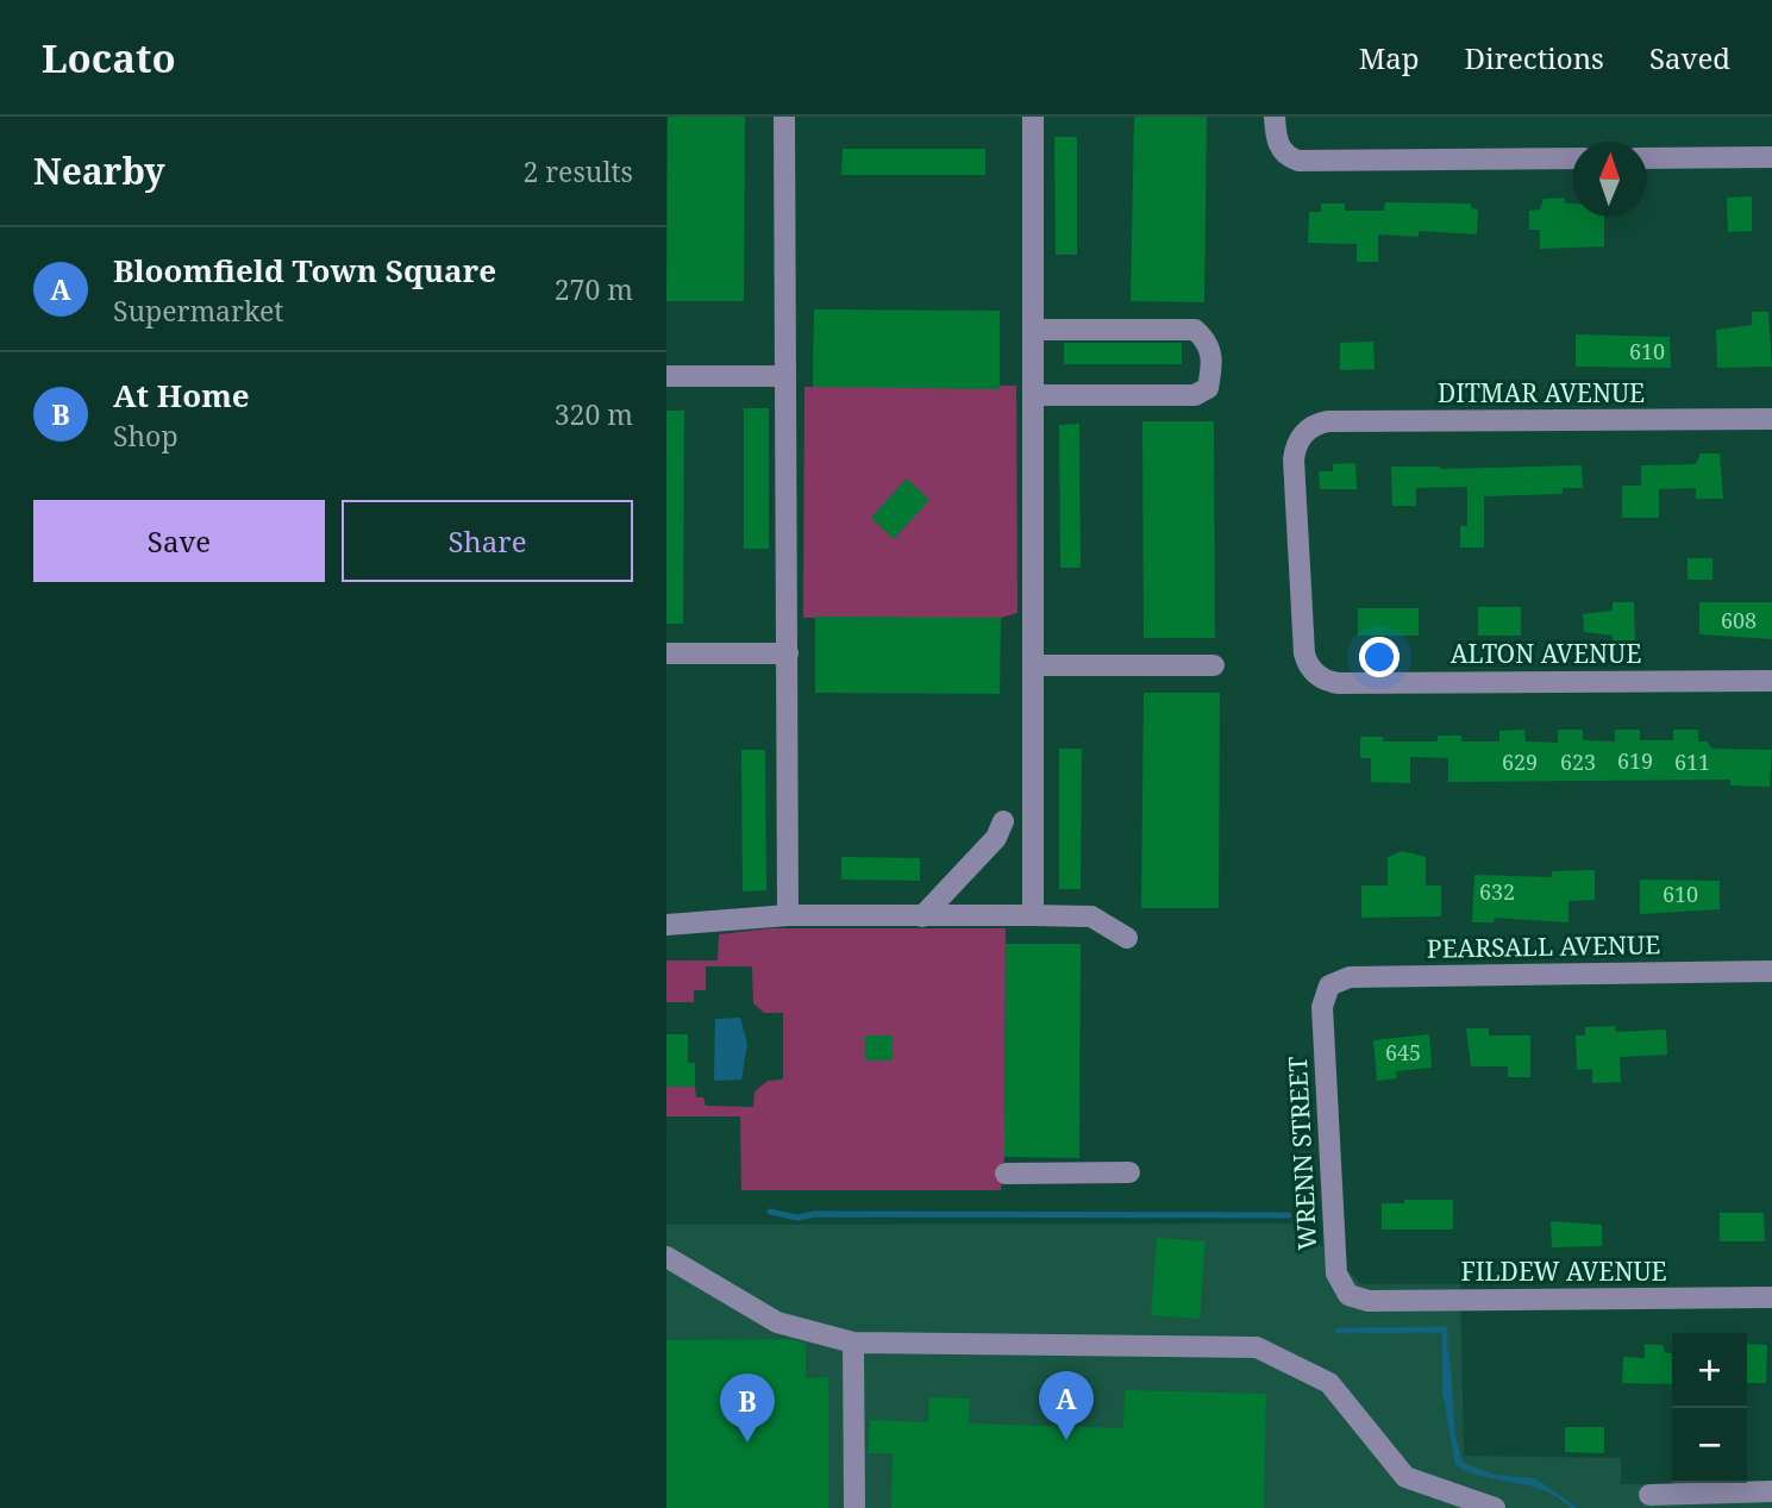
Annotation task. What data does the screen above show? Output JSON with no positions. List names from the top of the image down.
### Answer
{
  "streets": {
    "street": [
      "DITMAR AVENUE",
      "ALTON AVENUE",
      "PEARSALL AVENUE",
      "WRENN STREET",
      "FILDEW AVENUE"
    ]
  },
  "crossings": [
    ["DITMAR AVENUE", "ALTON AVENUE"],
    ["PEARSALL AVENUE", "WRENN STREET"],
    ["WRENN STREET", "FILDEW AVENUE"]
  ],
  "house_numbers": [
    "610",
    "608",
    "619",
    "629",
    "623",
    "611",
    "632",
    "610",
    "645"
  ],
  "north": "top",
  "page": {
    "header": "Locato",
    "nav": ["Map", "Directions", "Saved"],
    "heading": ["Nearby", "2 results"],
    "list": [
      {
        "mark": "A",
        "name": "Bloomfield Town Square",
        "note": "Supermarket",
        "value": "270 m"
      },
      {
        "mark": "B",
        "name": "At Home",
        "note": "Shop",
        "value": "320 m"
      }
    ],
    "buttons": ["Save", "Share"],
    "map_buttons": ["+", "−"],
    "pins": ["A", "B"]
  }
}
